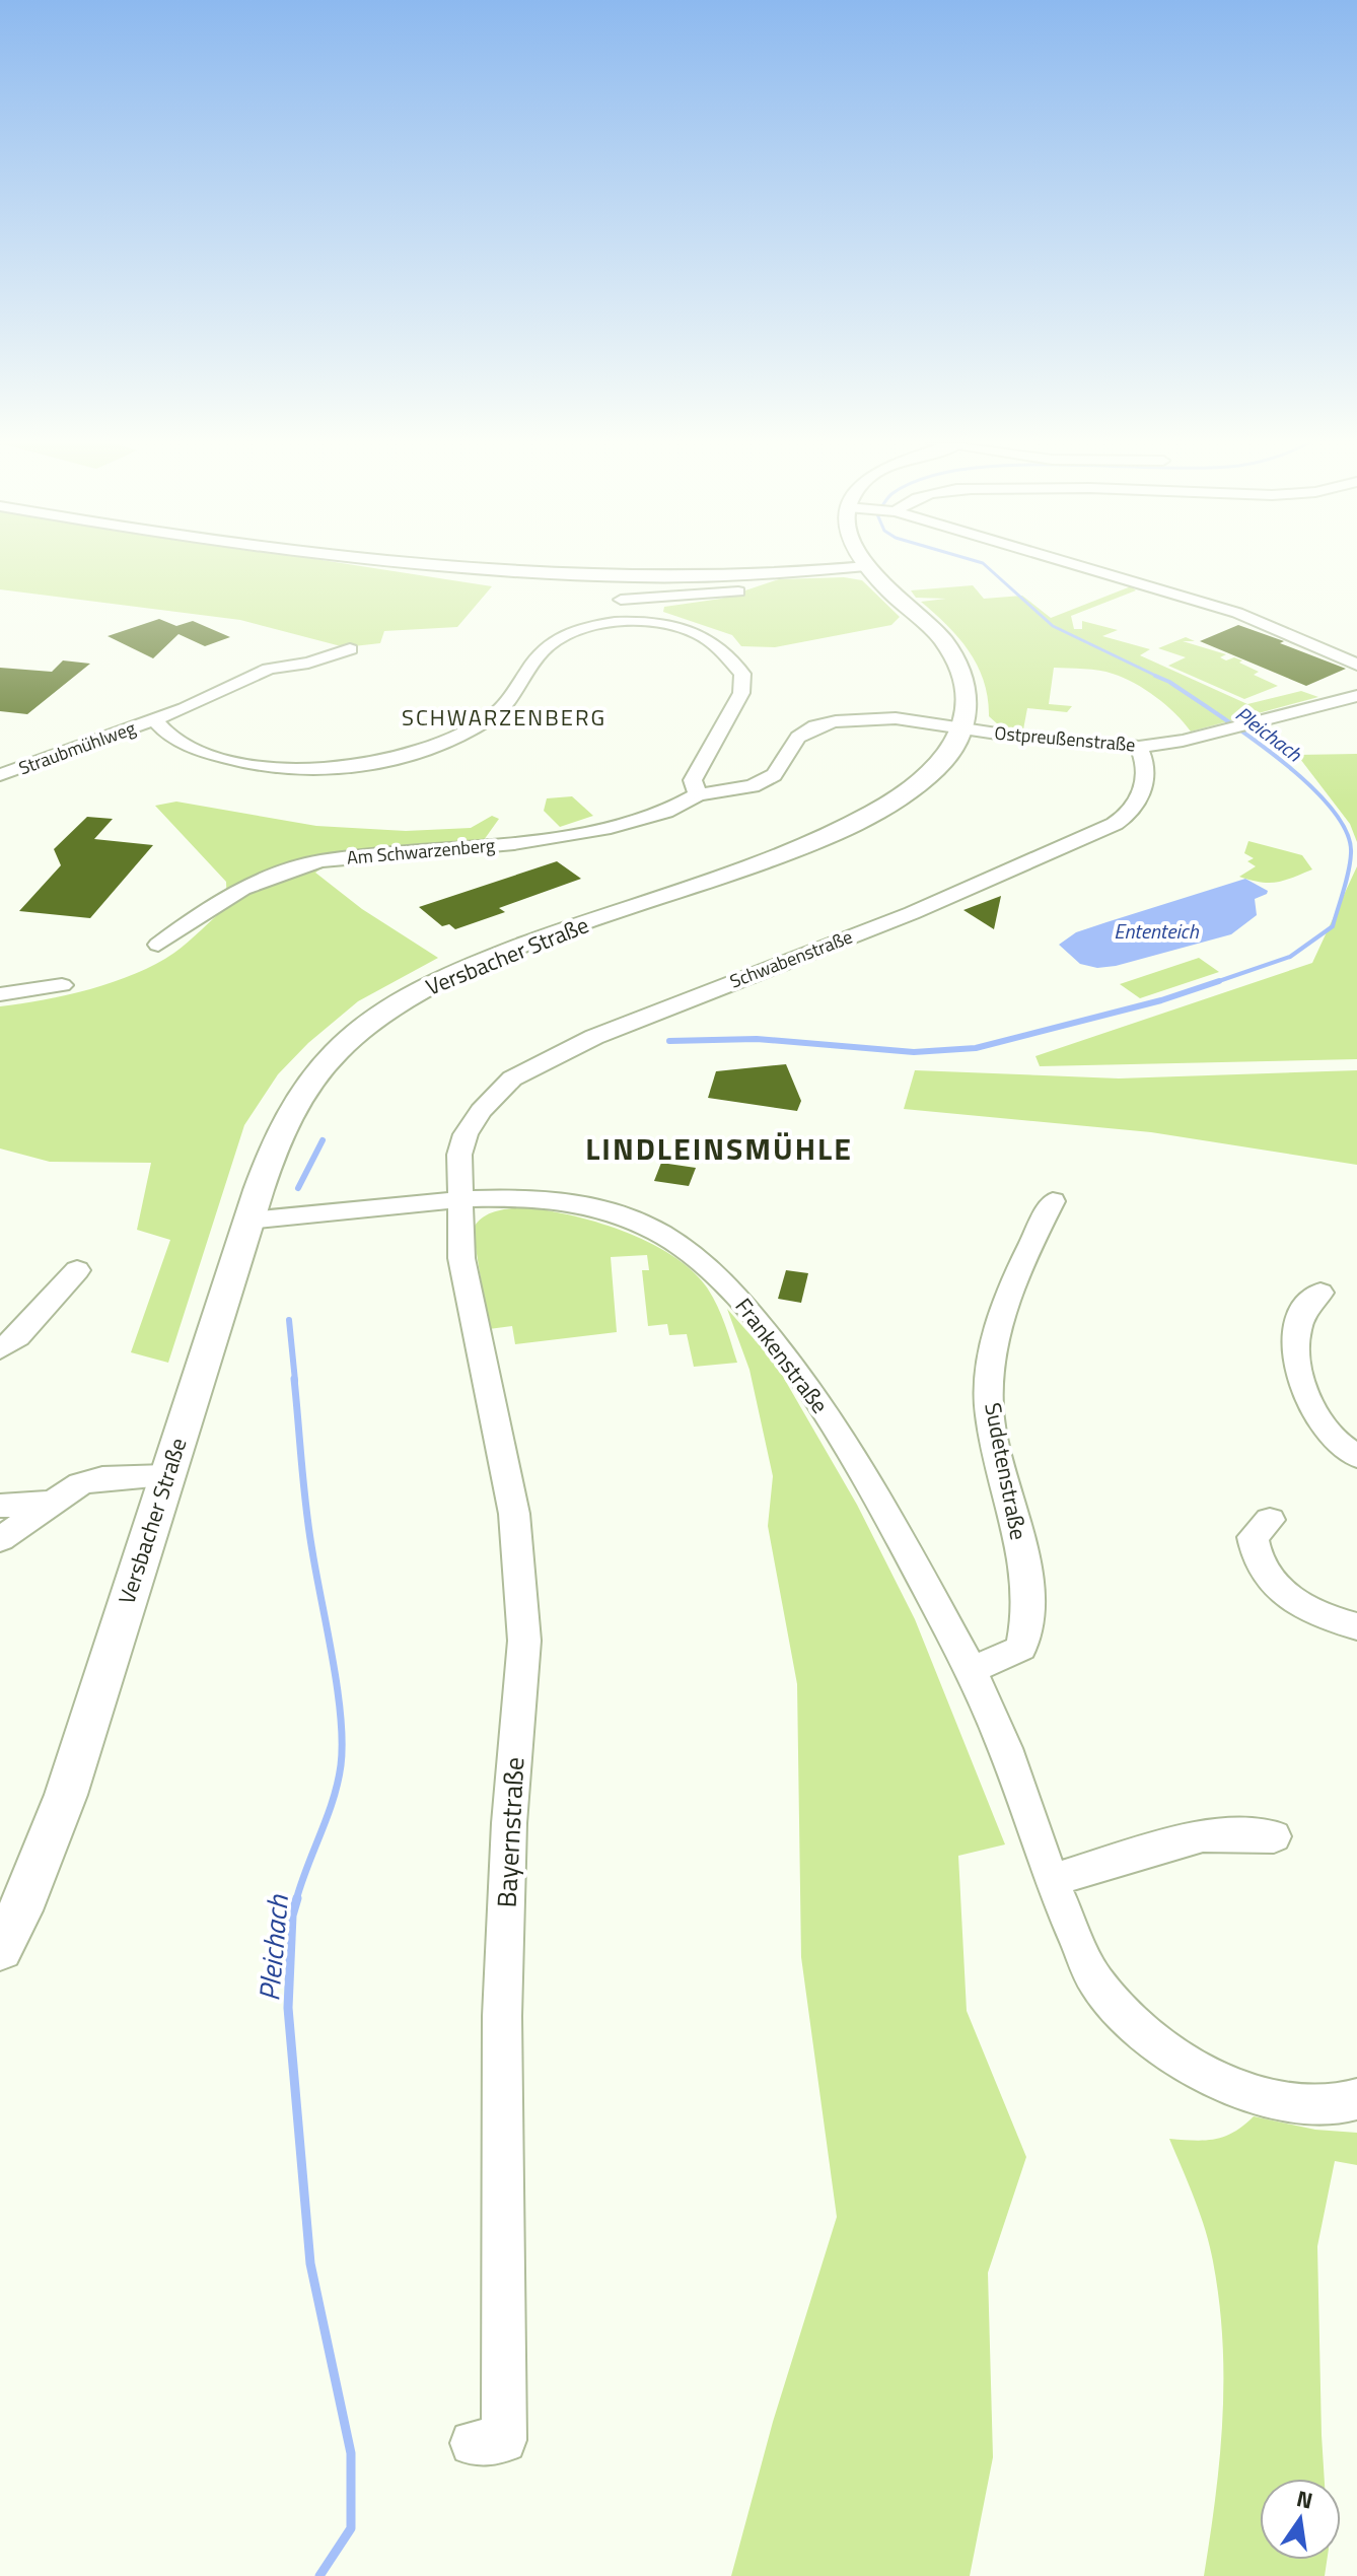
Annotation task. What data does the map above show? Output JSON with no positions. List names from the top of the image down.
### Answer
{
  "streets": {
    "main road": ["Versbacher Straße"],
    "street": [
      "Ostpreußenstraße",
      "Straubmühlweg",
      "Am Schwarzenberg",
      "Schwabenstraße",
      "Frankenstraße",
      "Sudetenstraße",
      "Bayernstraße"
    ]
  },
  "crossings": [
    ["Ostpreußenstraße", "Am Schwarzenberg"],
    ["Ostpreußenstraße", "Versbacher Straße"],
    ["Ostpreußenstraße", "Schwabenstraße"],
    ["Am Schwarzenberg", "Versbacher Straße"],
    ["Versbacher Straße", "Frankenstraße"],
    ["Schwabenstraße", "Frankenstraße"],
    ["Schwabenstraße", "Bayernstraße"],
    ["Frankenstraße", "Sudetenstraße"],
    ["Frankenstraße", "Bayernstraße"]
  ],
  "districts": ["SCHWARZENBERG", "LINDLEINSMÜHLE"],
  "water": ["Pleichach", "Ententeich"],
  "north": "top"
}
